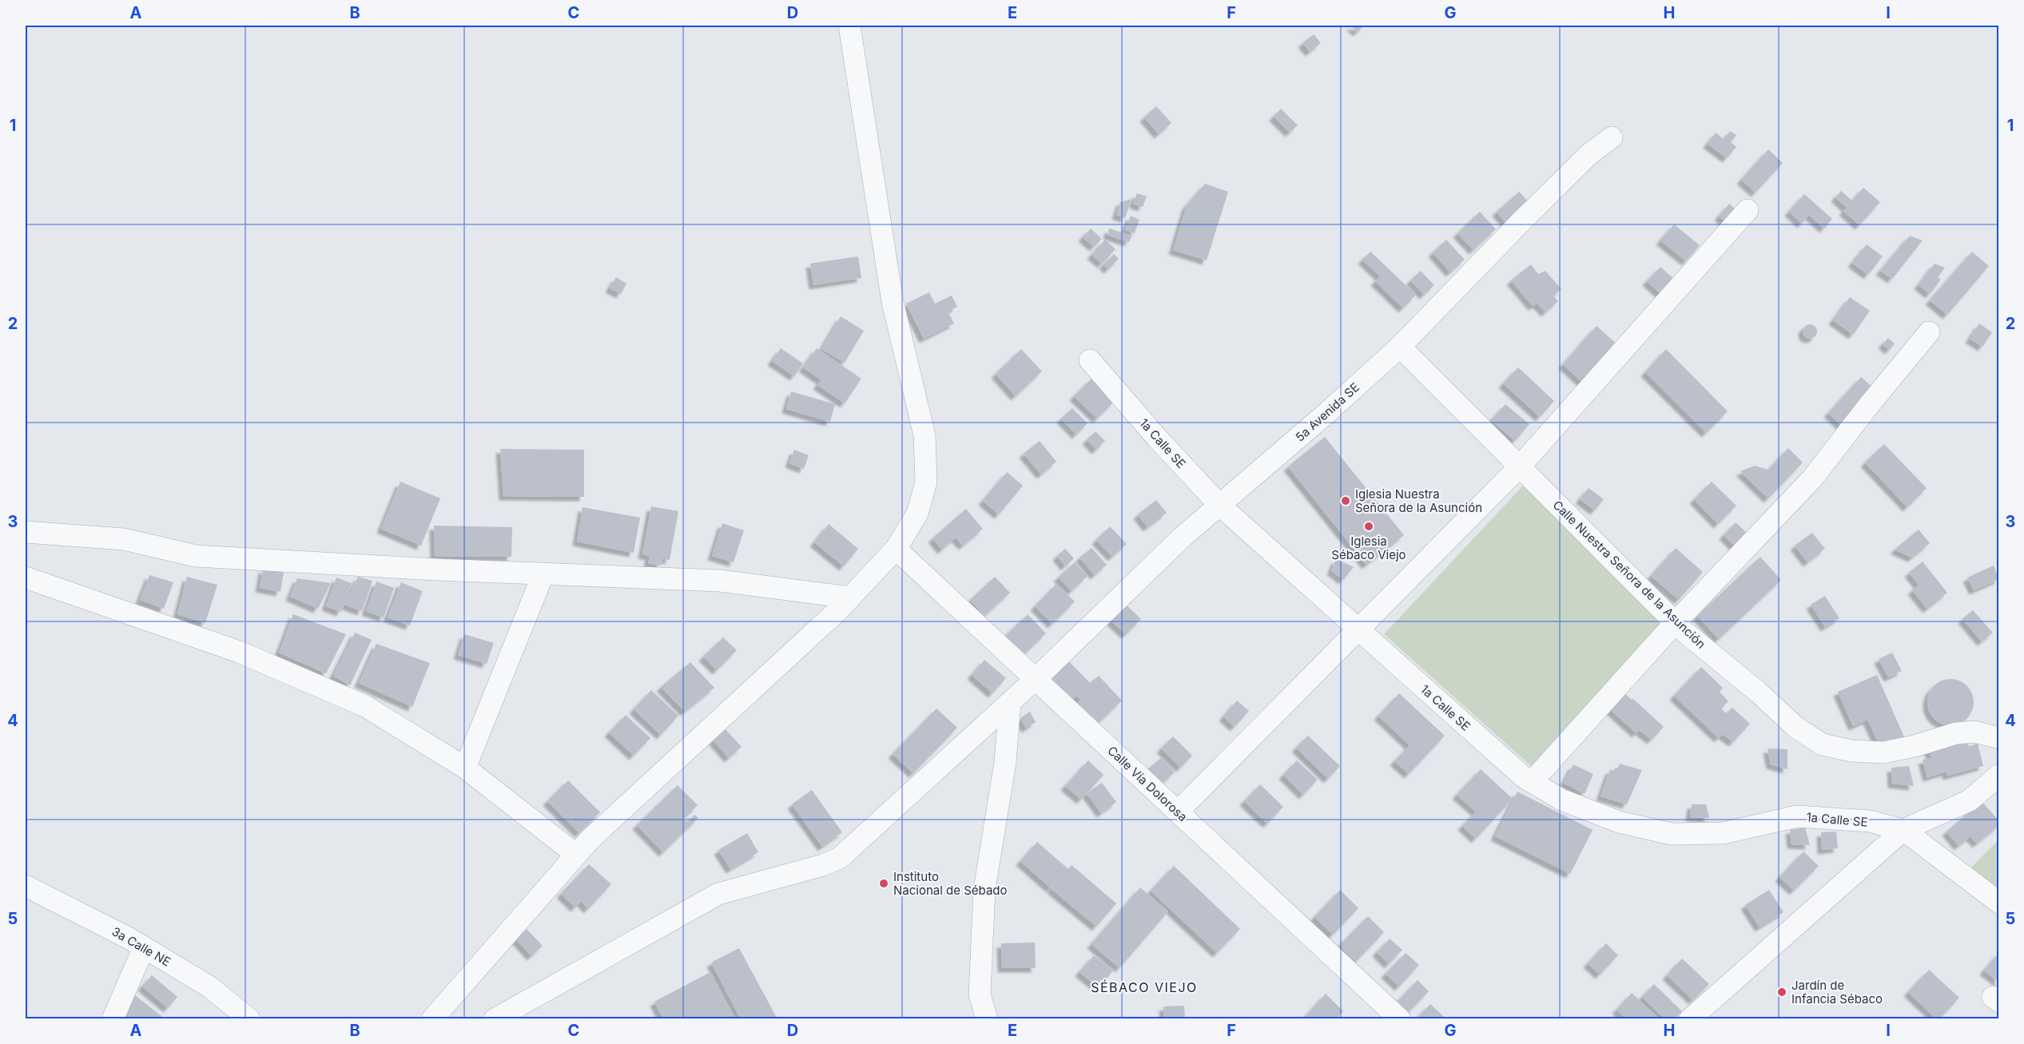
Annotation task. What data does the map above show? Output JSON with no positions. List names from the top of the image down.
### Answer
{
  "streets": {
    "street": [
      "5a Avenida SE",
      "1a Calle SE",
      "Calle Nuestra Señora de la Asunción",
      "Calle Vía Dolorosa",
      "3a Calle NE"
    ]
  },
  "crossings": [
    ["5a Avenida SE", "1a Calle SE"],
    ["5a Avenida SE", "Calle Nuestra Señora de la Asunción"],
    ["5a Avenida SE", "Calle Vía Dolorosa"]
  ],
  "districts": ["SÉBACO VIEJO"],
  "places": [
    "Iglesia Nuestra Señora de la Asunción",
    "Iglesia Sébaco Viejo",
    "Instituto Nacional de Sébado",
    "Jardín de Infancia Sébaco"
  ],
  "grid": {
    "columns": [
      "A",
      "B",
      "C",
      "D",
      "E",
      "F",
      "G",
      "H",
      "I"
    ],
    "rows": [
      "1",
      "2",
      "3",
      "4",
      "5"
    ]
  }
}
